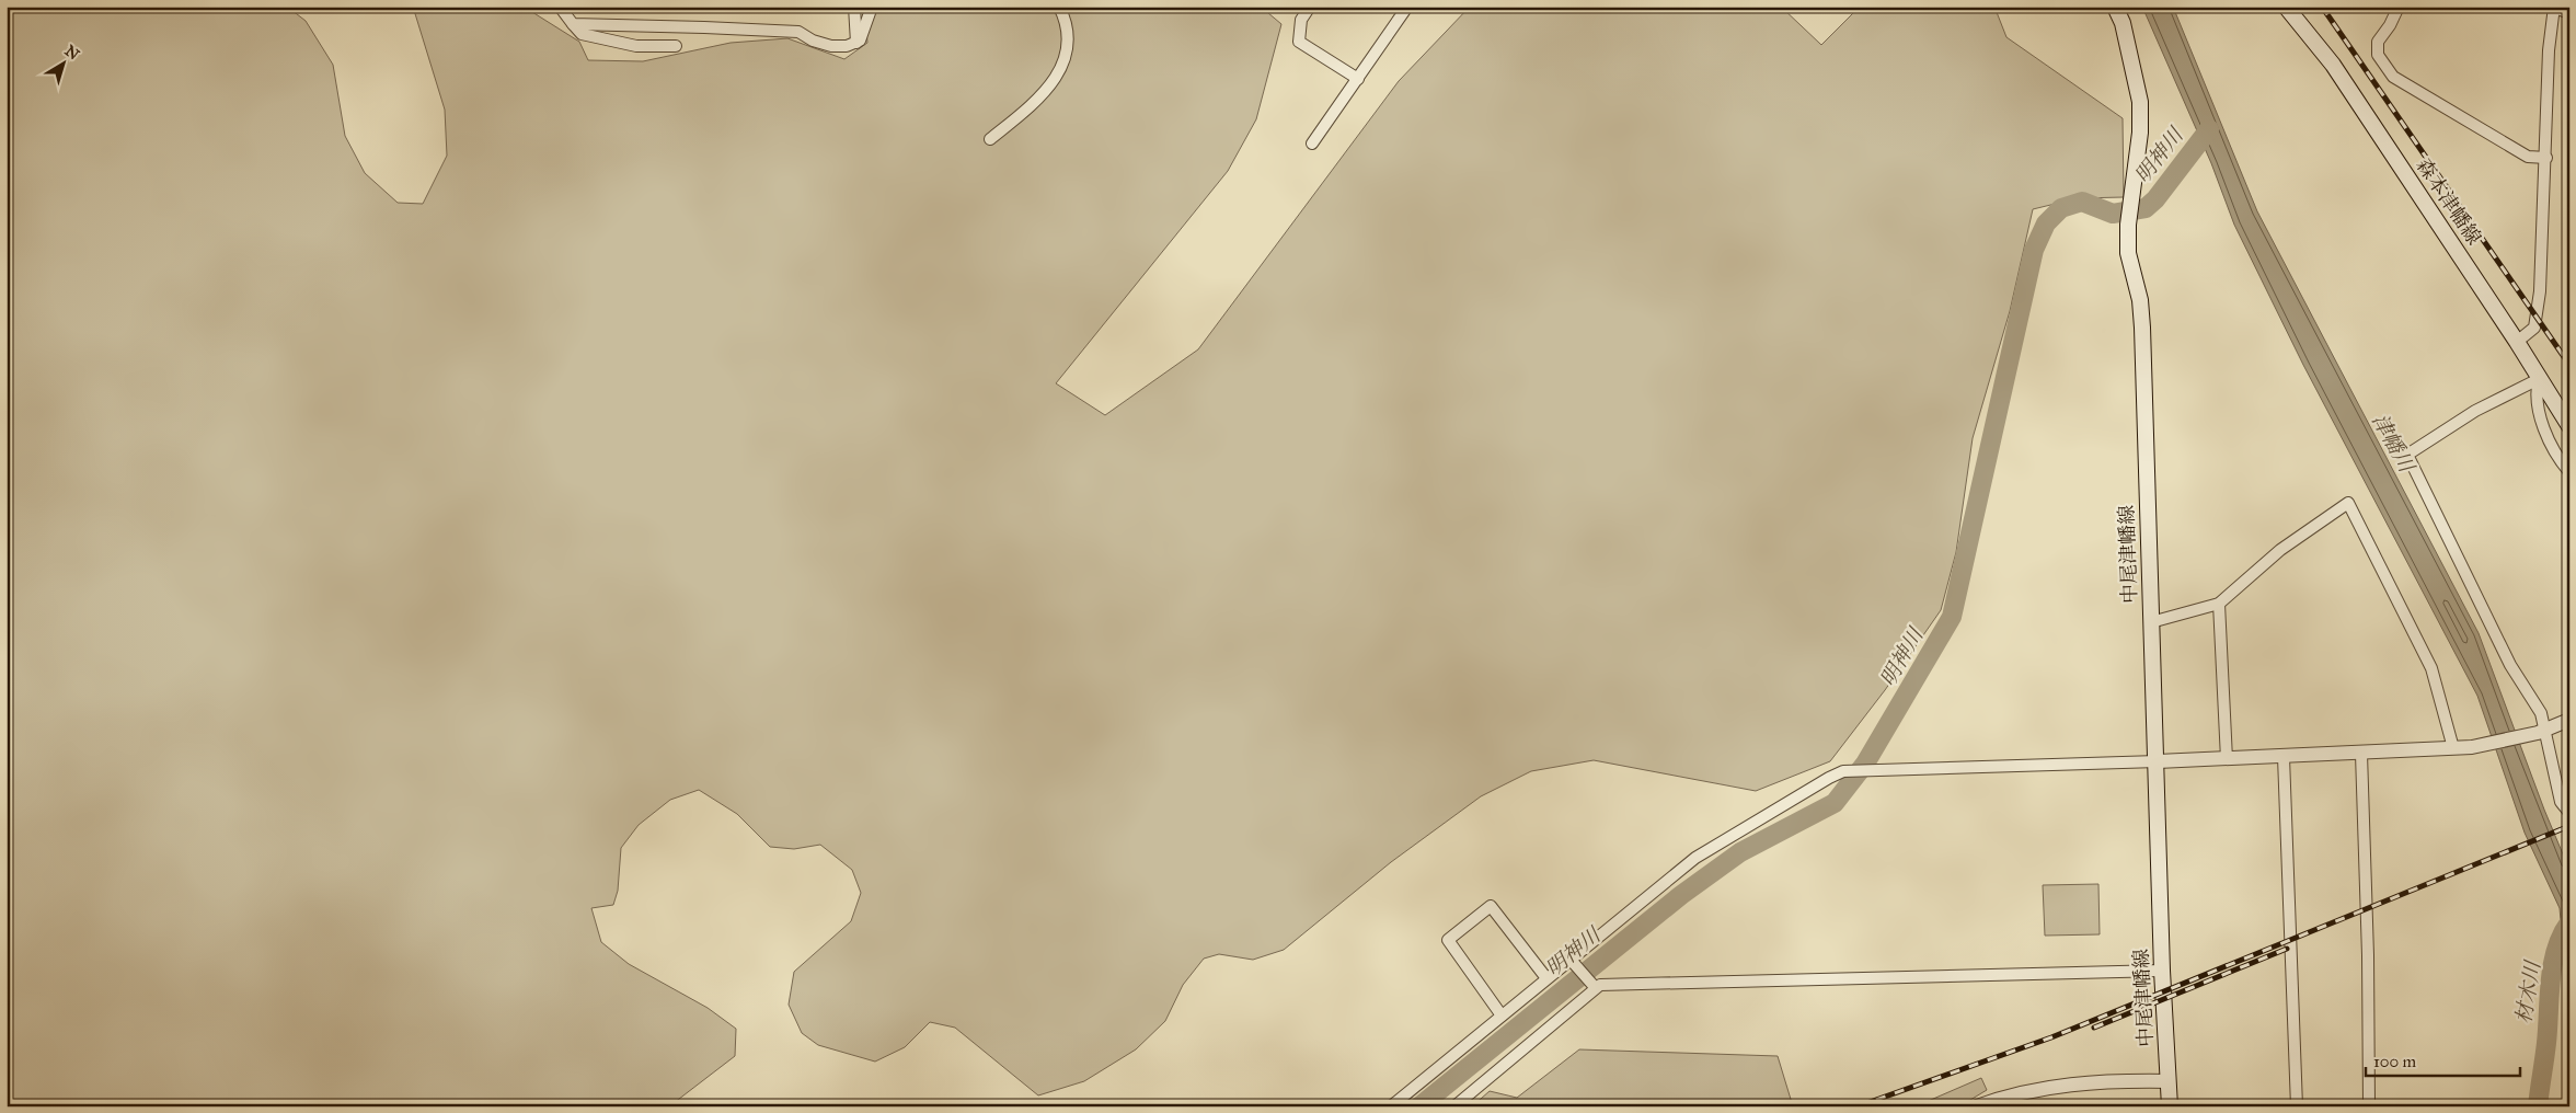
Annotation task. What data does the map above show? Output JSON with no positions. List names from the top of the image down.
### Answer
{
  "streets": {
    "main road": ["森本津幡線", "中尾津幡線"]
  },
  "water": ["明神川", "津幡川", "材木川"],
  "scale_bar": "100 m",
  "north": "top right"
}
